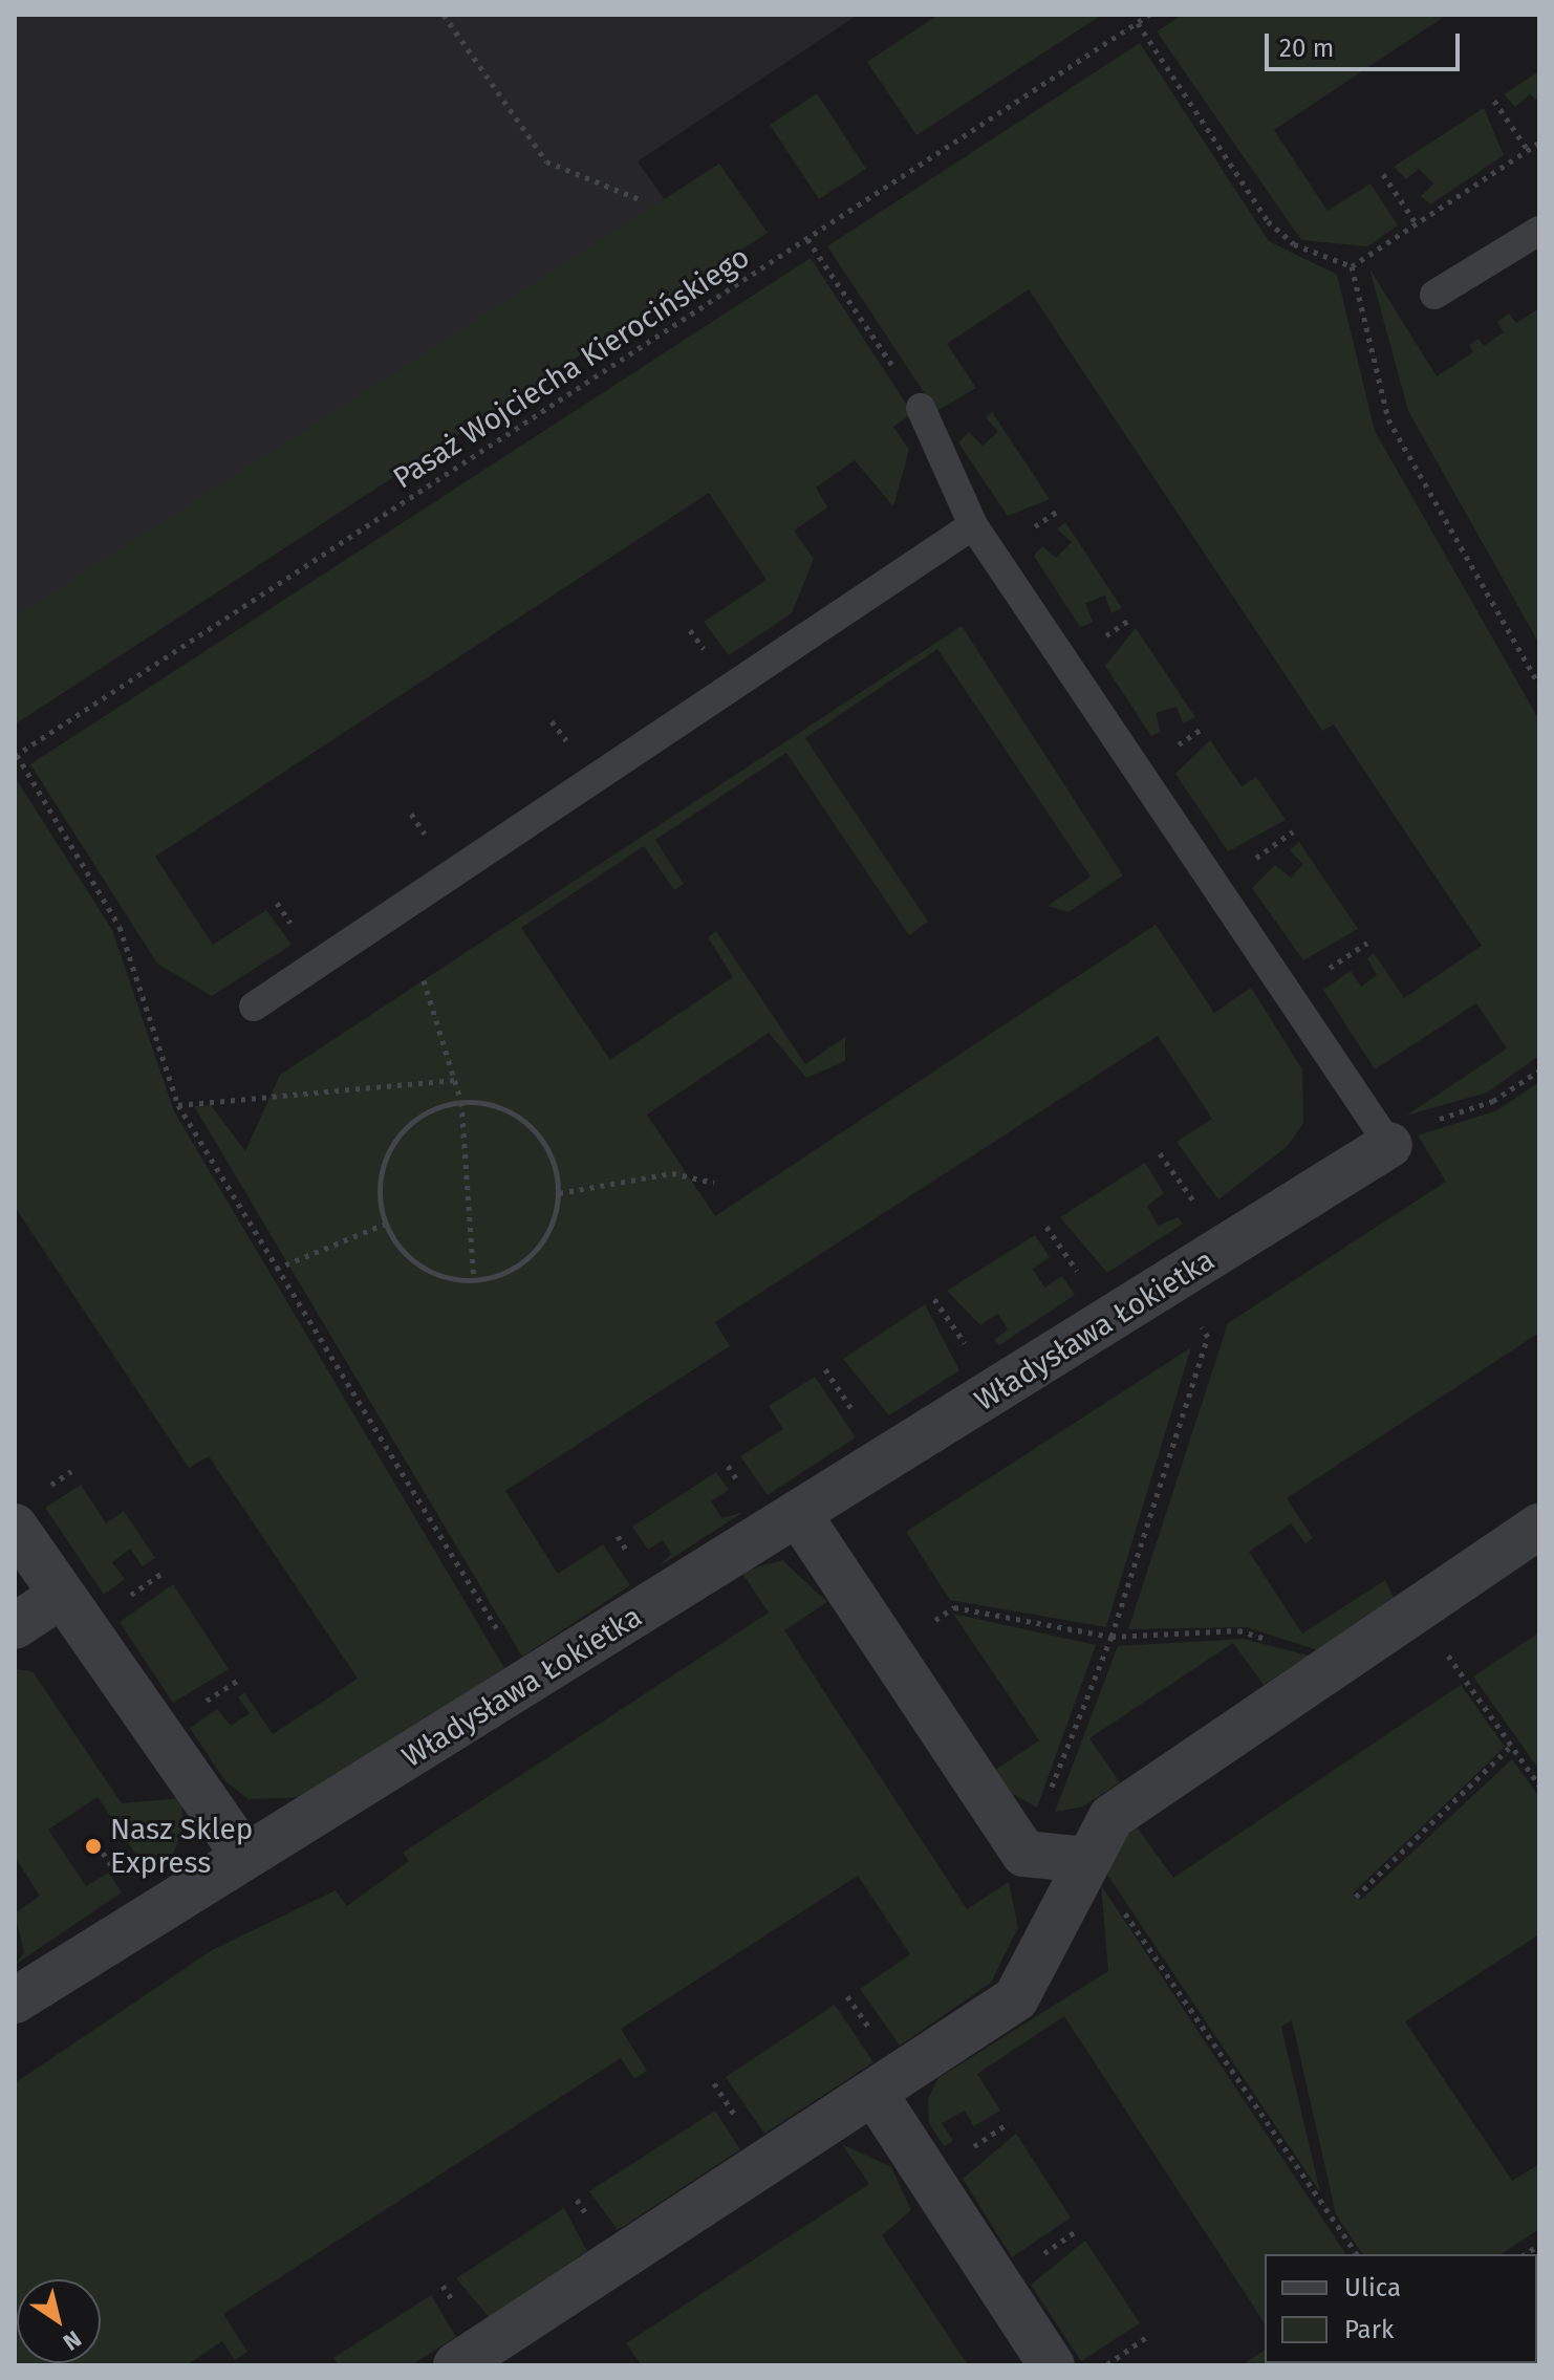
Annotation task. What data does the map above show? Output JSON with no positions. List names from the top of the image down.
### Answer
{
  "streets": {
    "street": ["Władysława Łokietka"],
    "path": ["Pasaż Wojciecha Kierocińskiego"]
  },
  "places": ["Nasz Sklep Express"],
  "legend": ["Ulica", "Park"],
  "scale_bar": "20 m",
  "north": "bottom right"
}
